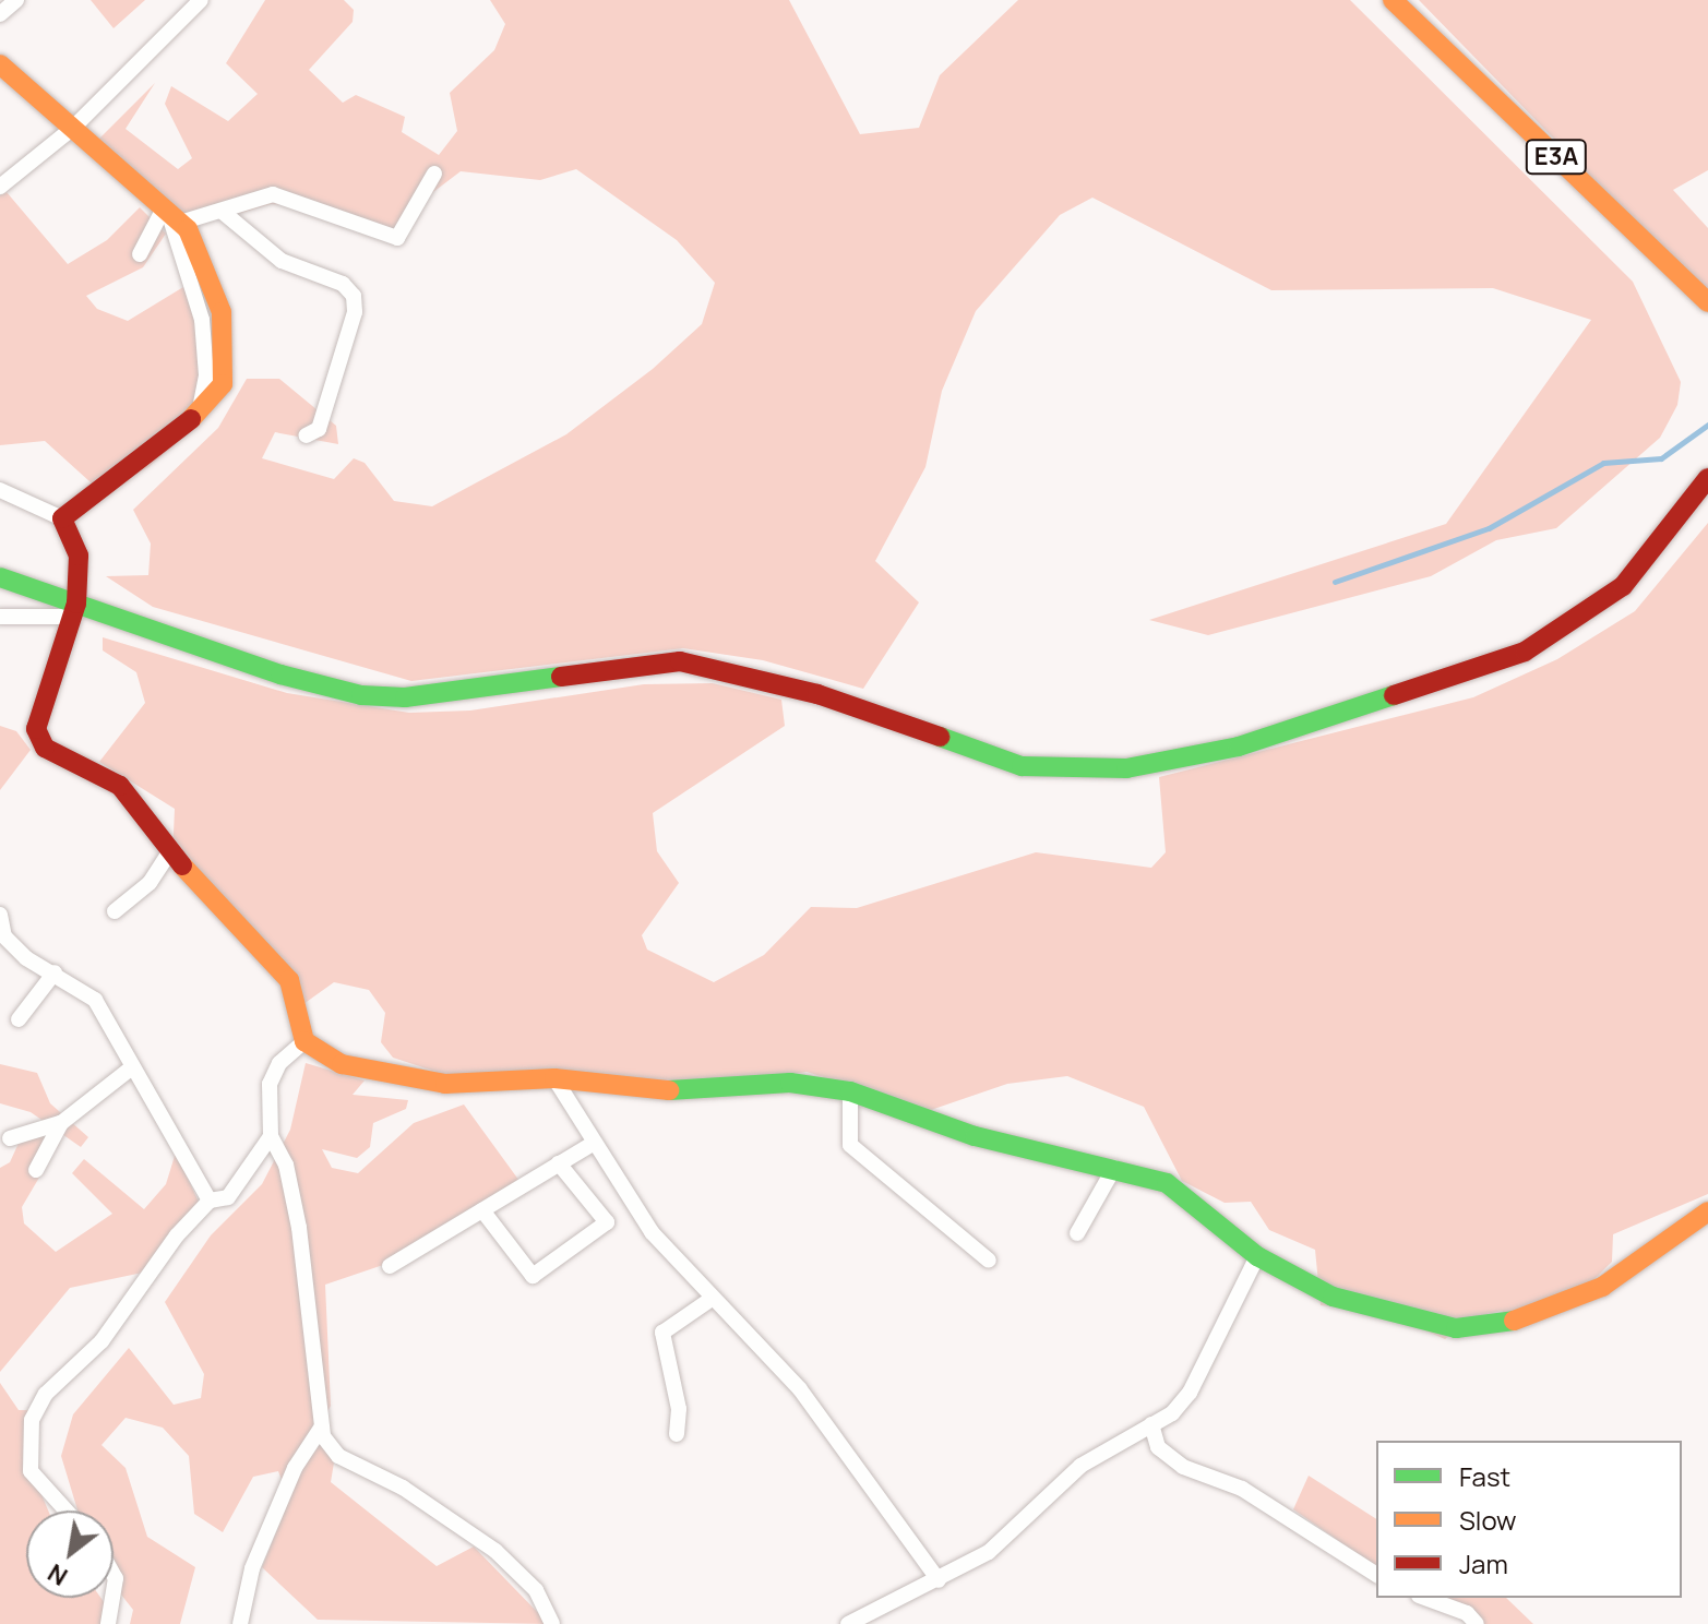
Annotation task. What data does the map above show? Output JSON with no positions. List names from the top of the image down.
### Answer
{
  "streets": {
    "main road": ["E3A"]
  },
  "legend": ["Fast", "Slow", "Jam"],
  "north": "bottom left"
}
